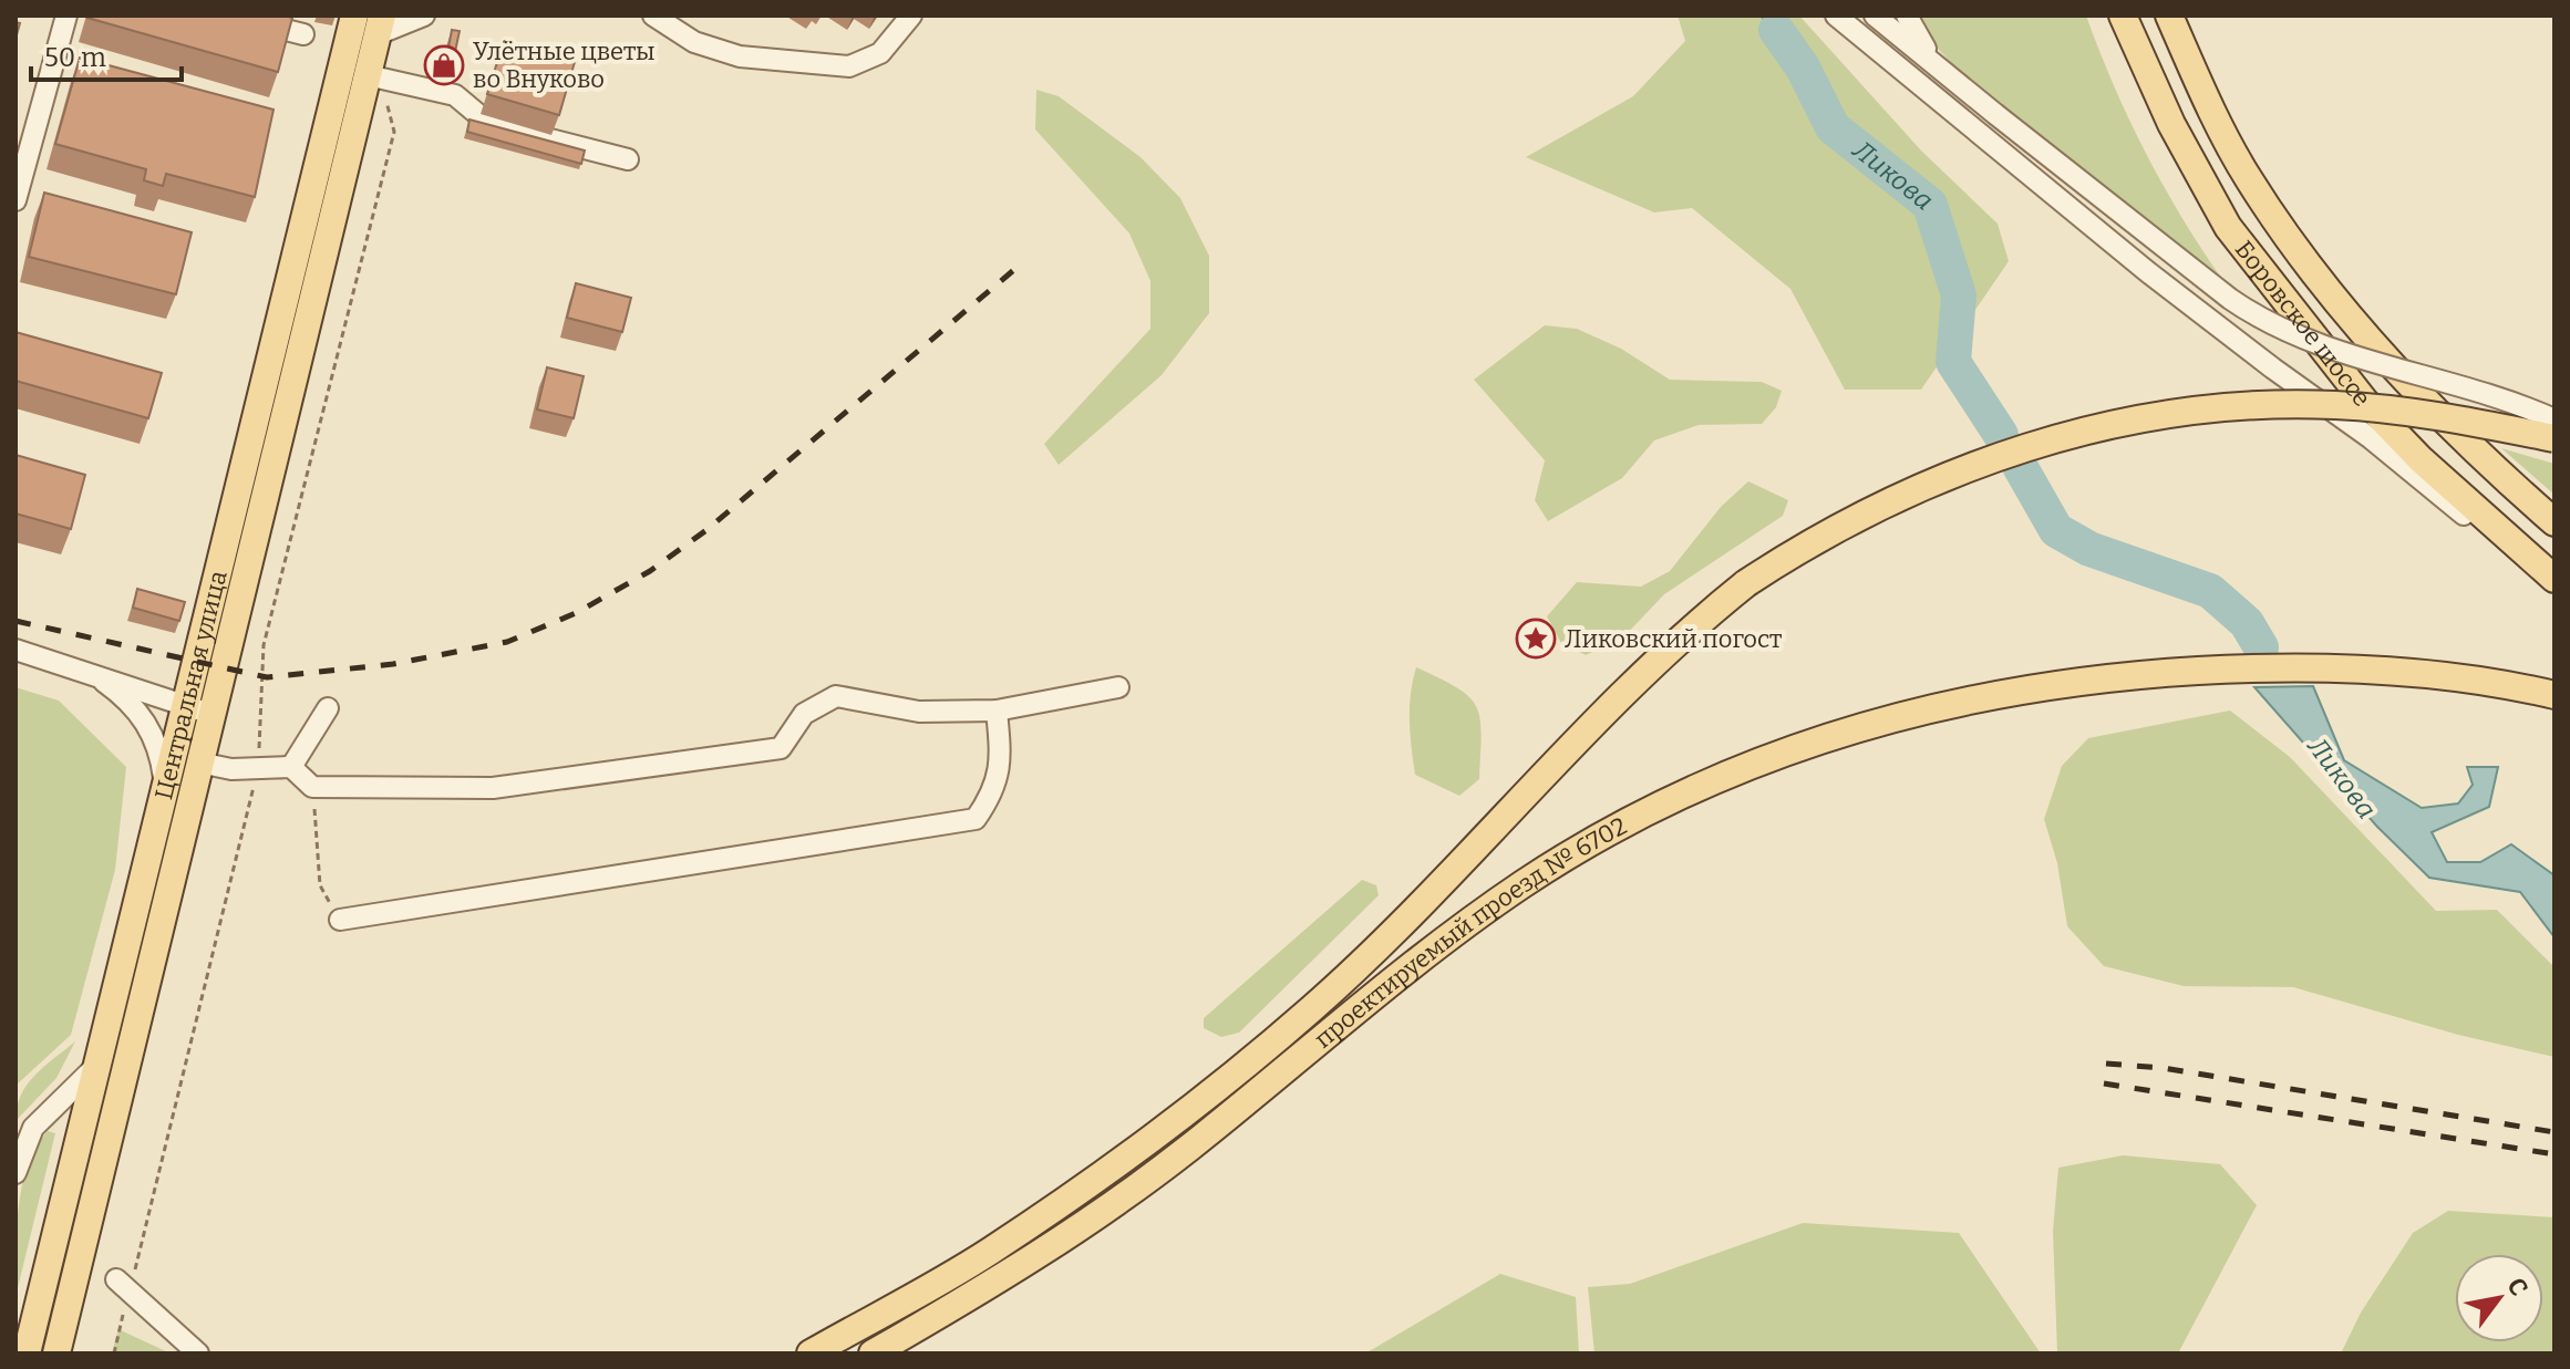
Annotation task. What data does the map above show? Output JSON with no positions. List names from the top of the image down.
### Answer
{
  "streets": {
    "main road": ["Боровское шоссе", "Центральная улица", "проектируемый проезд № 6702"]
  },
  "water": ["Ликова"],
  "places": {
    "shop": ["Улётные цветы во Внуково"],
    "place": ["Ликовский погост"]
  },
  "scale_bar": "50 m",
  "north": "top right"
}
